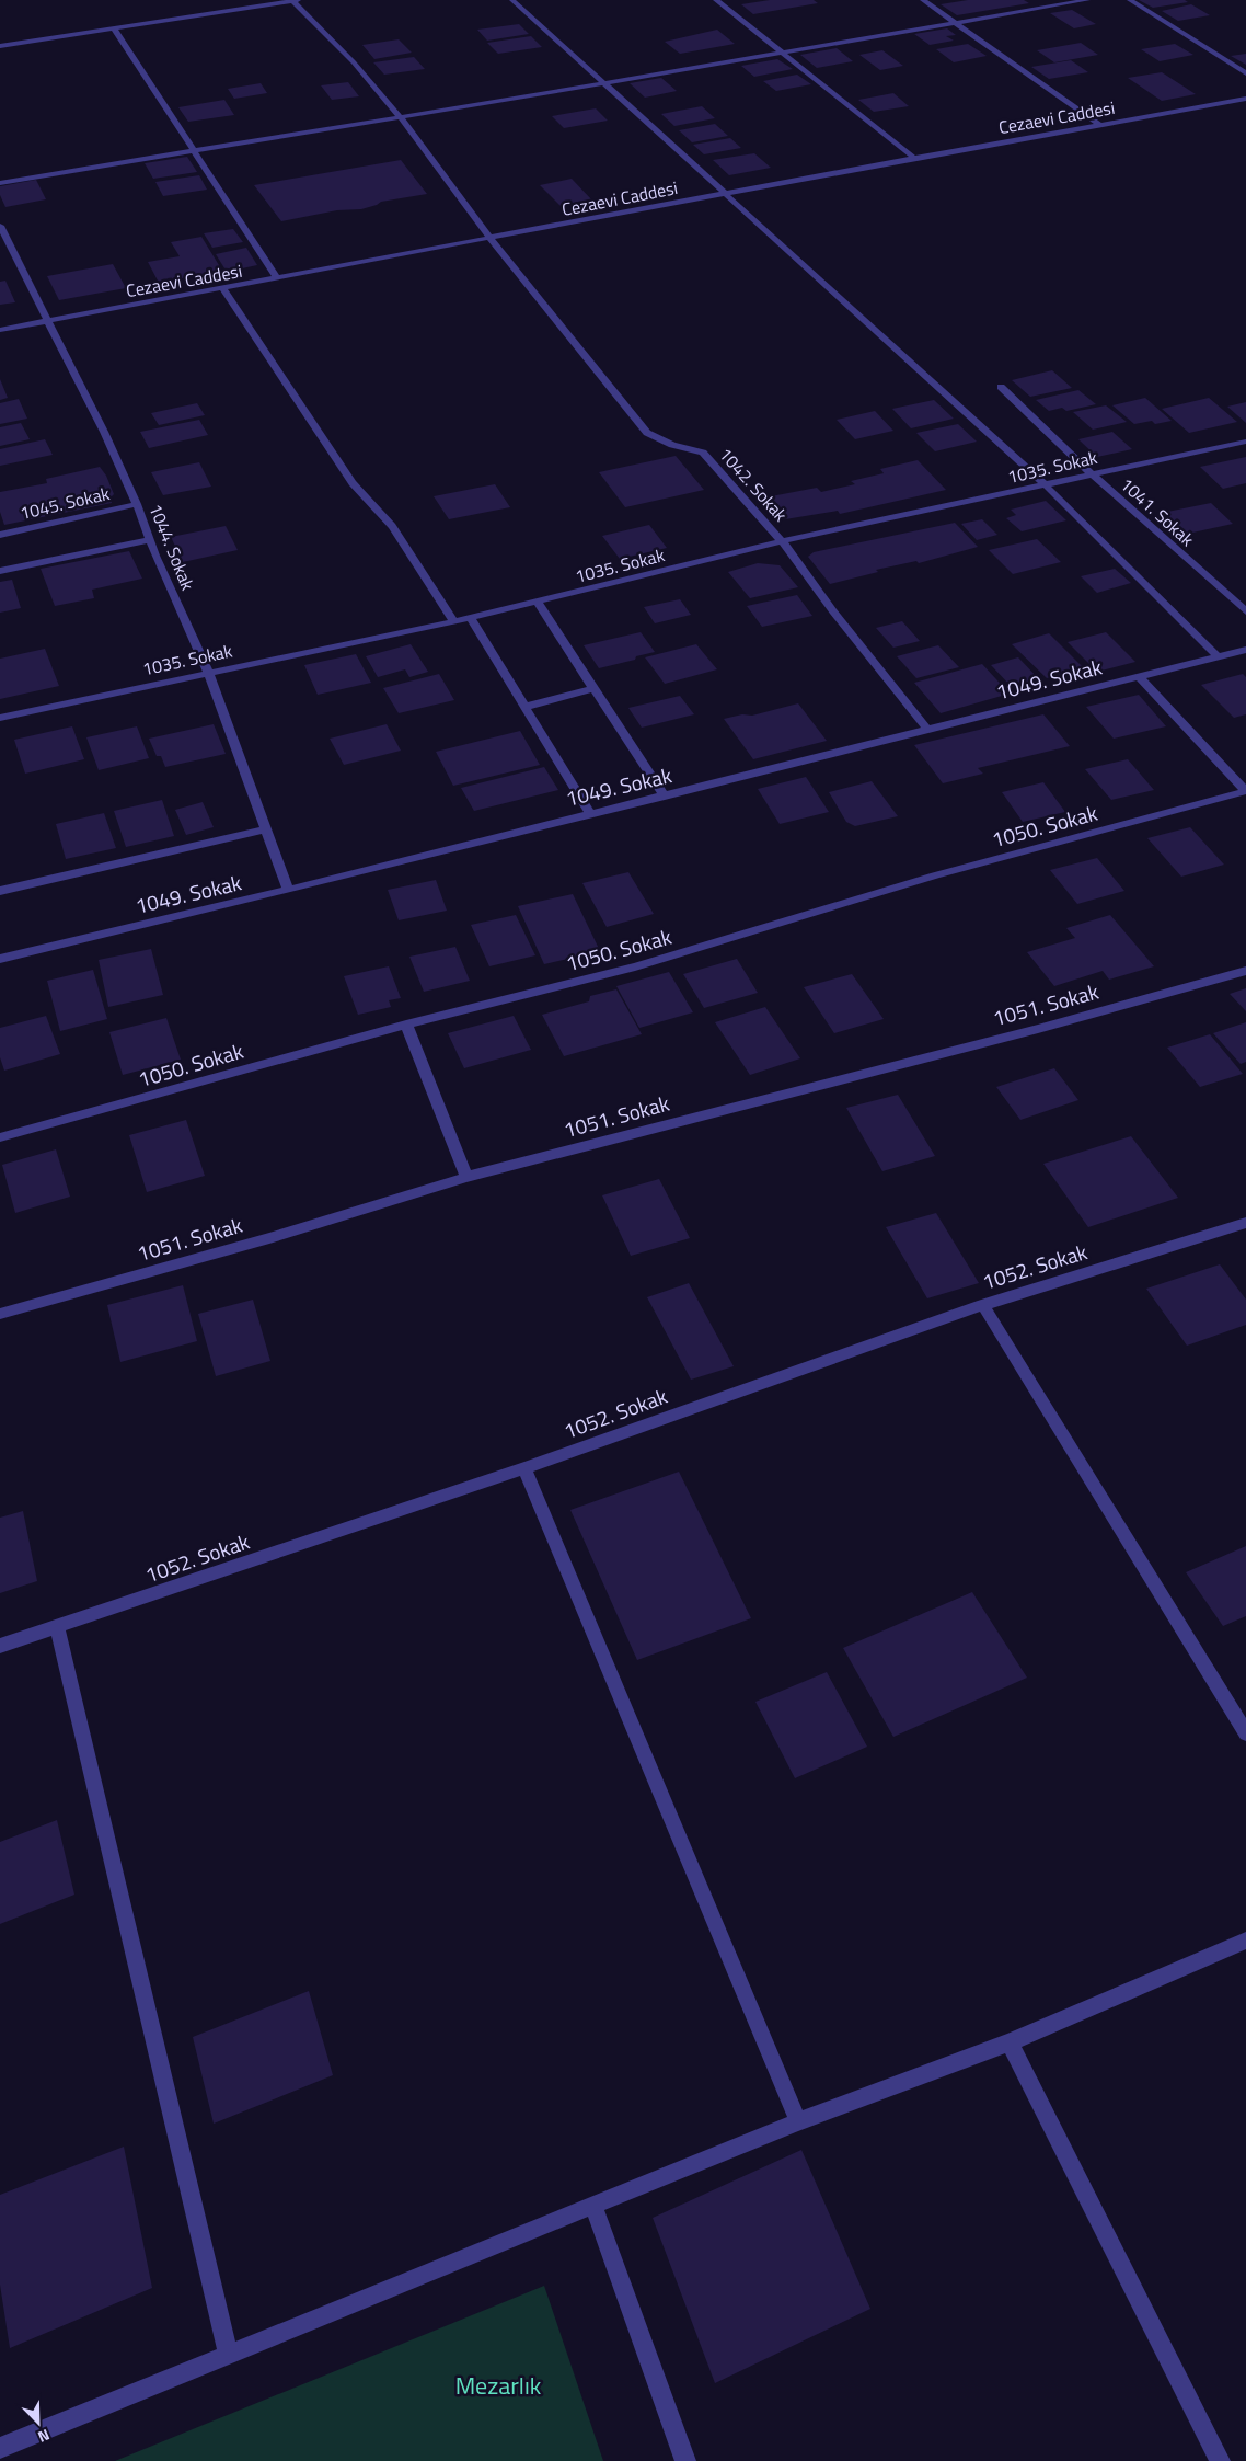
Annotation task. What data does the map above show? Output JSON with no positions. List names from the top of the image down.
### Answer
{
  "streets": {
    "street": [
      "Cezaevi Caddesi",
      "1035. Sokak",
      "1042. Sokak",
      "1045. Sokak",
      "1041. Sokak",
      "1044. Sokak",
      "1049. Sokak",
      "1050. Sokak",
      "1051. Sokak",
      "1052. Sokak"
    ]
  },
  "crossings": [
    ["Cezaevi Caddesi", "1042. Sokak"],
    ["Cezaevi Caddesi", "1044. Sokak"],
    ["1035. Sokak", "1042. Sokak"],
    ["1035. Sokak", "1041. Sokak"],
    ["1035. Sokak", "1044. Sokak"],
    ["1042. Sokak", "1049. Sokak"],
    ["1045. Sokak", "1044. Sokak"],
    ["1044. Sokak", "1049. Sokak"]
  ],
  "parks": ["Mezarlık"],
  "north": "bottom right"
}
